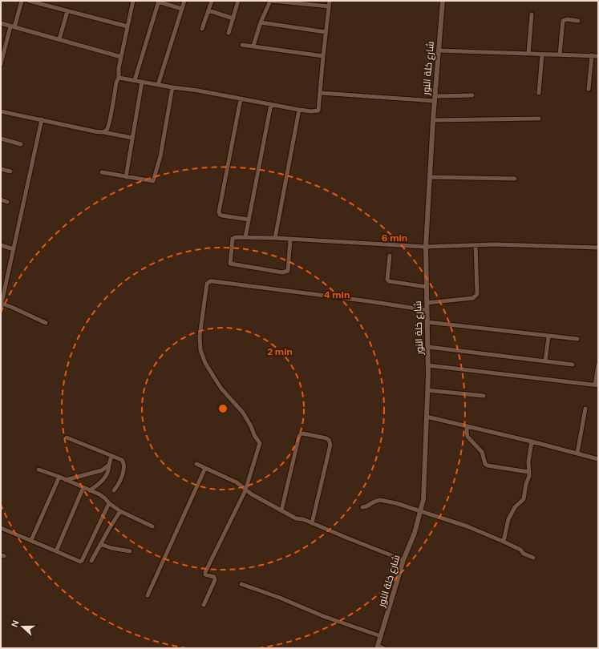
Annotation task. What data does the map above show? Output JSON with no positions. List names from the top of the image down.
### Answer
{
  "streets": {
    "street": ["شارع خلة النور"]
  },
  "north": "left",
  "rings": ["6 min", "4 min", "2 min"]
}
